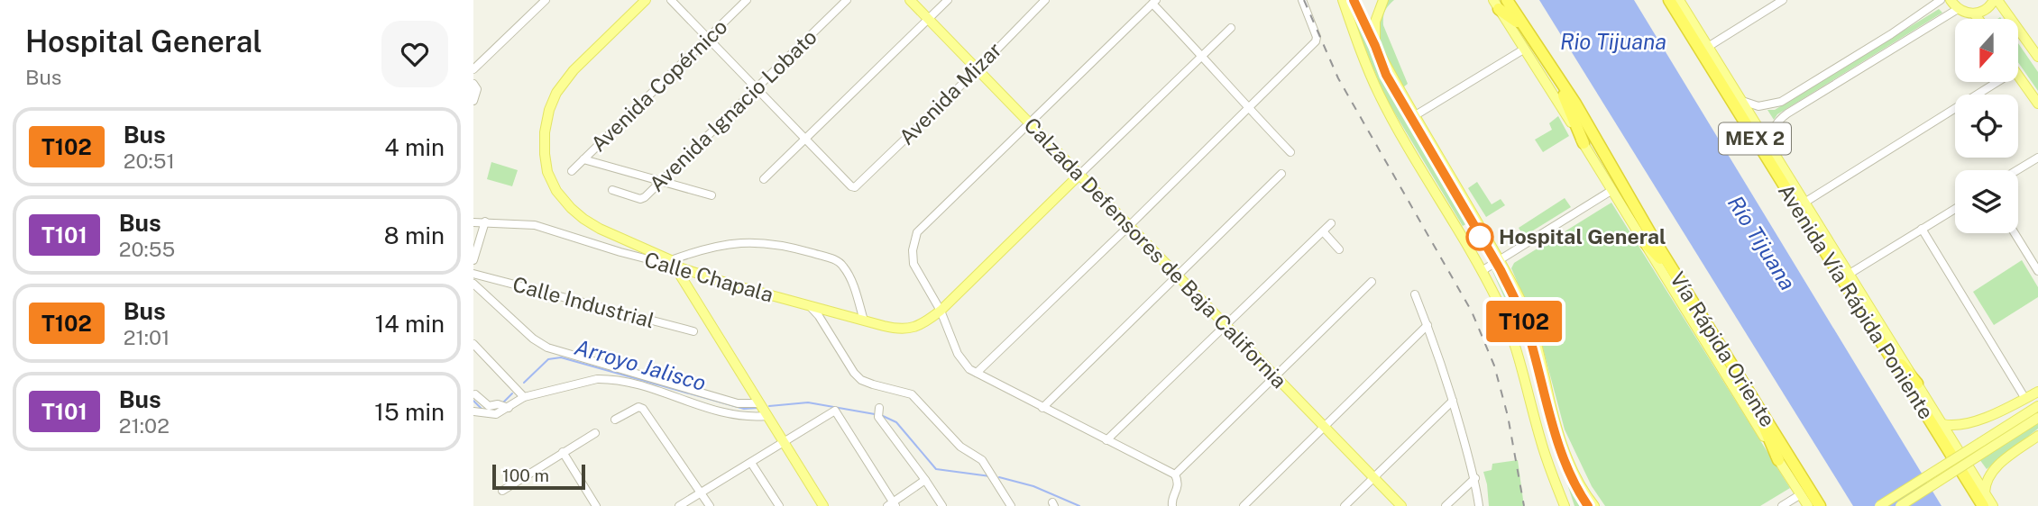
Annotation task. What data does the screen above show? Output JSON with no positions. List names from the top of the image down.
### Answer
{
  "streets": {
    "highway": ["MEX 2", "Avenida Vía Rápida Poniente", "Vía Rápida Oriente"],
    "main road": ["Calzada Defensores de Baja California", "Calle Chapala"],
    "street": [
      "Avenida Copérnico",
      "Avenida Mizar",
      "Avenida Ignacio Lobato",
      "Calle Industrial"
    ]
  },
  "crossings": [
    ["Avenida Mizar", "Calzada Defensores de Baja California"],
    ["Calzada Defensores de Baja California", "Calle Chapala"]
  ],
  "water": ["Rio Tijuana", "Río Tijuana", "Arroyo Jalisco"],
  "places": ["Hospital General"],
  "lines": ["bus line T102"],
  "scale_bar": "100 m",
  "north": "bottom",
  "page": {
    "heading": ["Hospital General", "Bus"],
    "on_map": "T102",
    "list": [
      {
        "mark": "T102",
        "name": "Bus",
        "note": "20:51",
        "value": "4 min"
      },
      {
        "mark": "T101",
        "name": "Bus",
        "note": "20:55",
        "value": "8 min"
      },
      {
        "mark": "T102",
        "name": "Bus",
        "note": "21:01",
        "value": "14 min"
      },
      {
        "mark": "T101",
        "name": "Bus",
        "note": "21:02",
        "value": "15 min"
      }
    ],
    "scale": "100 m"
  }
}
